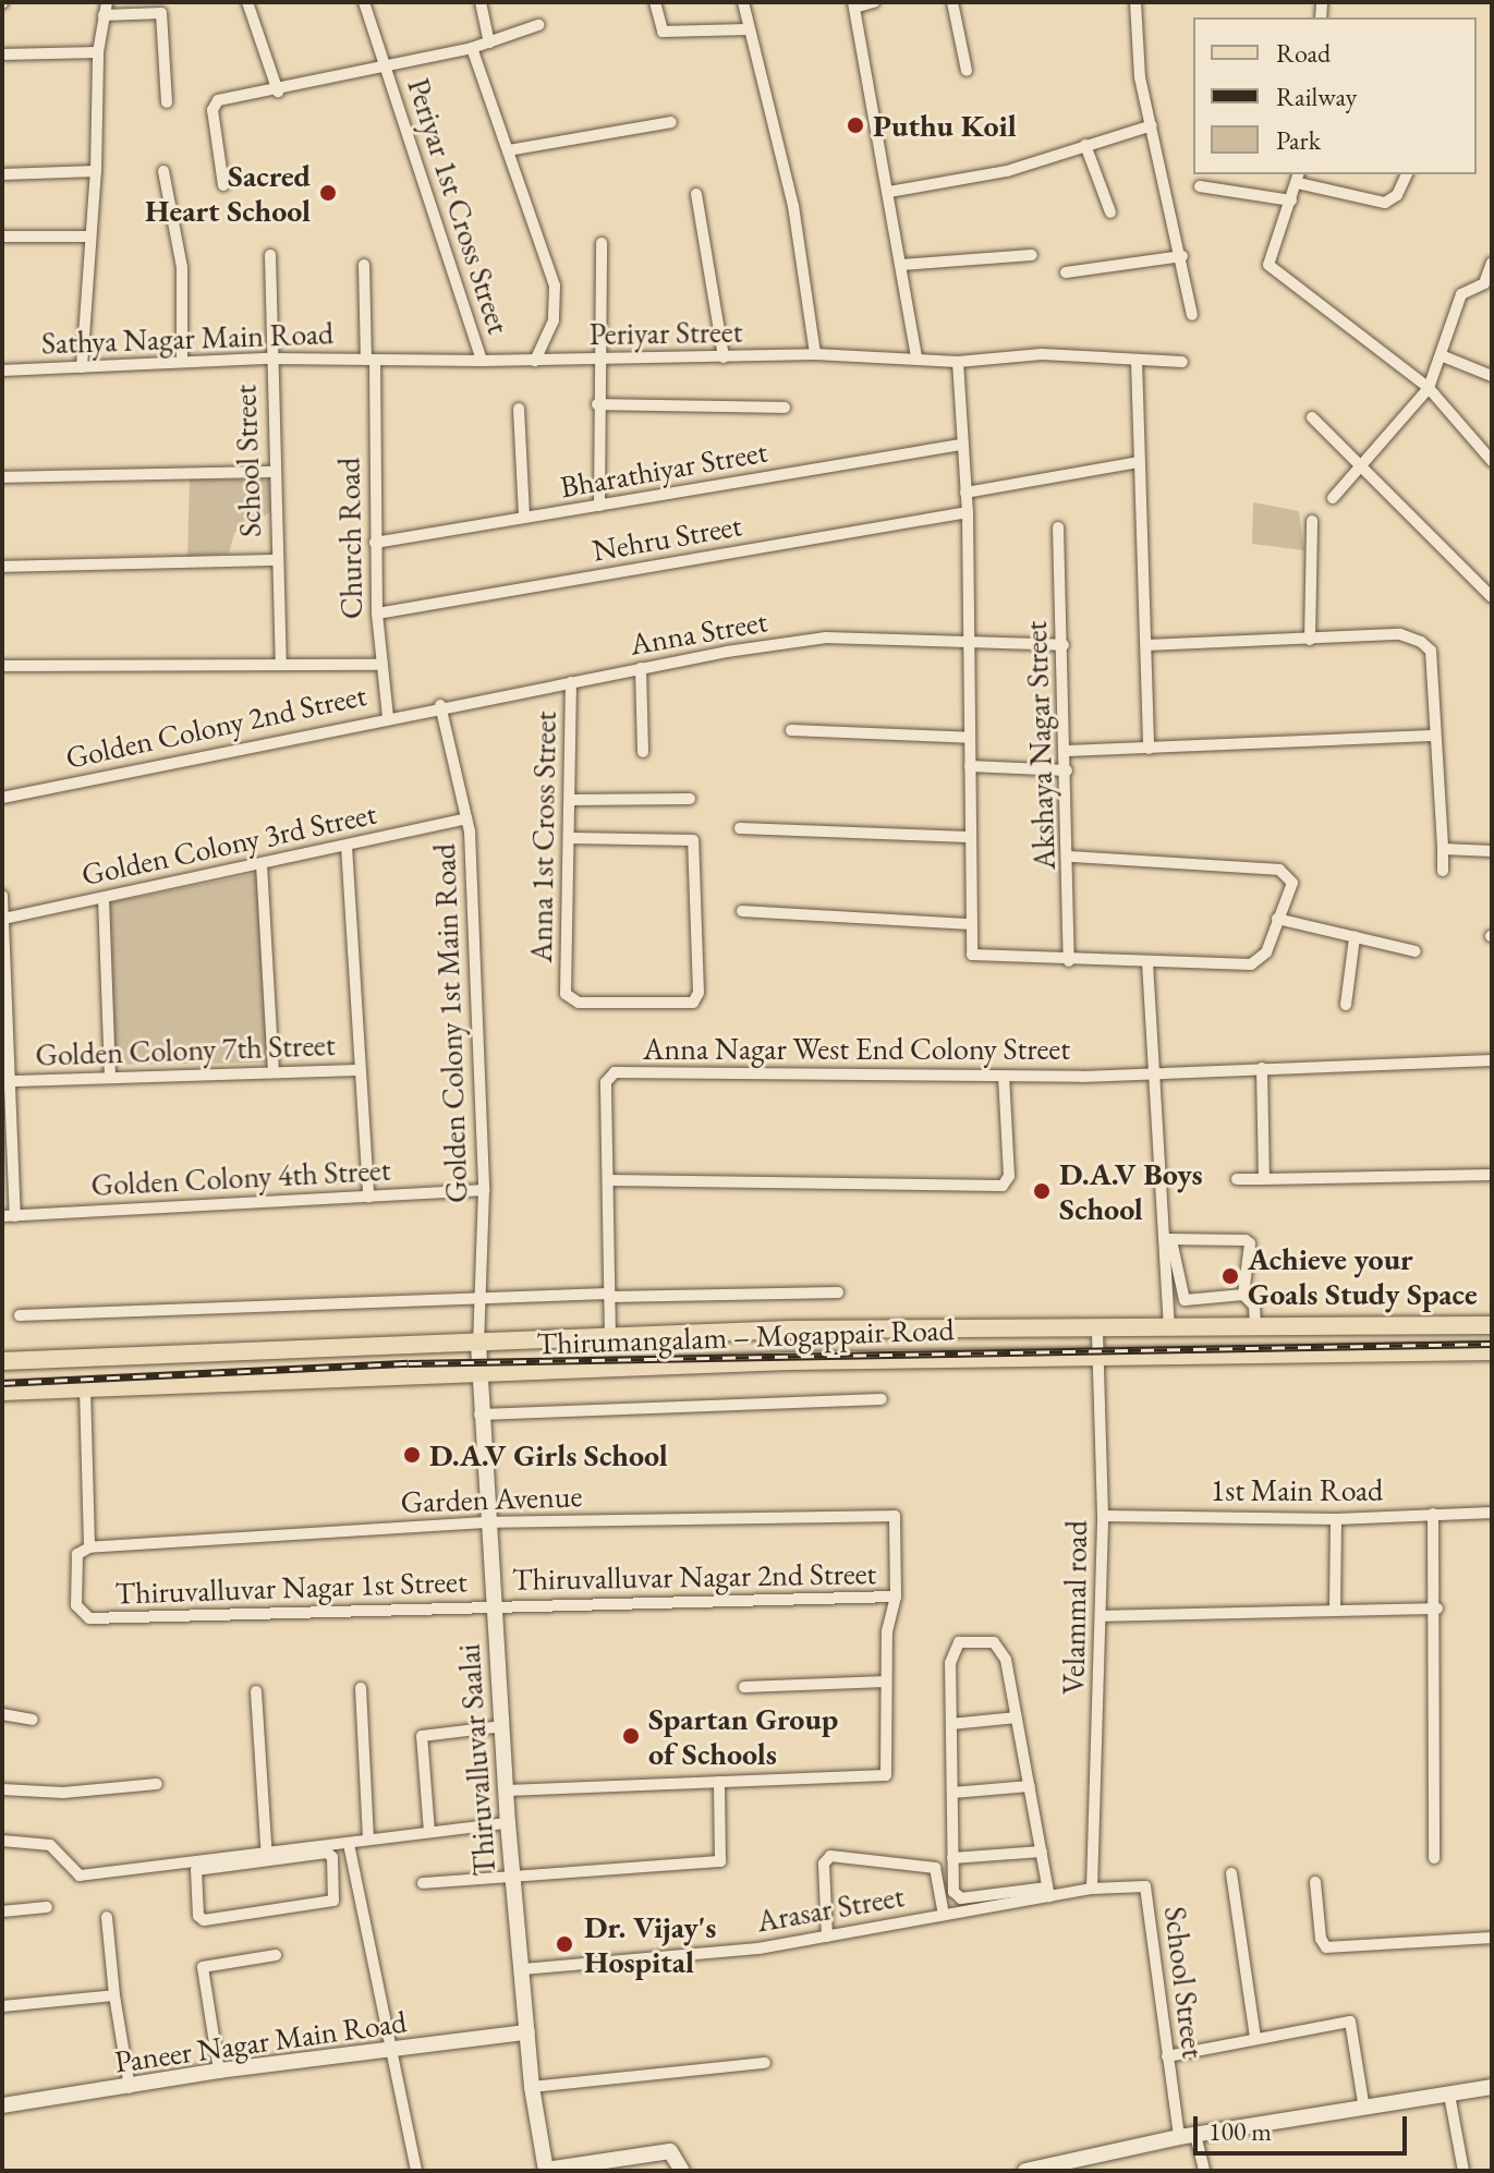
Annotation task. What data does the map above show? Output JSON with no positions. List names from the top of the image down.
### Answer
{
  "streets": {
    "main road": ["Thirumangalam – Mogappair Road"],
    "street": [
      "Periyar 1st Cross Street",
      "Periyar Street",
      "Sathya Nagar Main Road",
      "School Street",
      "Bharathiyar Street",
      "Nehru Street",
      "Church Road",
      "Anna Street",
      "Golden Colony 2nd Street",
      "Akshaya Nagar Street",
      "Anna 1st Cross Street",
      "Golden Colony 3rd Street",
      "Golden Colony 1st Main Road",
      "Anna Nagar West End Colony Street",
      "Golden Colony 7th Street",
      "Golden Colony 4th Street",
      "1st Main Road",
      "Garden Avenue",
      "Thiruvalluvar Nagar 2nd Street",
      "Thiruvalluvar Nagar 1st Street",
      "Velammal road",
      "Thiruvalluvar Saalai",
      "Arasar Street",
      "Paneer Nagar Main Road"
    ]
  },
  "crossings": [
    ["Periyar 1st Cross Street", "Periyar Street"],
    ["Periyar Street", "Sathya Nagar Main Road"],
    ["Periyar Street", "Church Road"],
    ["Sathya Nagar Main Road", "School Street"],
    ["Sathya Nagar Main Road", "Church Road"],
    ["School Street", "Arasar Street"],
    ["Bharathiyar Street", "Church Road"],
    ["Nehru Street", "Church Road"],
    ["Church Road", "Golden Colony 2nd Street"],
    ["Anna Street", "Golden Colony 2nd Street"],
    ["Anna Street", "Akshaya Nagar Street"],
    ["Anna Street", "Anna 1st Cross Street"],
    ["Anna Street", "Golden Colony 1st Main Road"],
    ["Golden Colony 2nd Street", "Golden Colony 1st Main Road"],
    ["Golden Colony 3rd Street", "Golden Colony 1st Main Road"],
    ["Golden Colony 1st Main Road", "Golden Colony 4th Street"],
    ["Golden Colony 1st Main Road", "Thirumangalam – Mogappair Road"],
    ["Golden Colony 1st Main Road", "Thiruvalluvar Saalai"],
    ["Anna Nagar West End Colony Street", "Thirumangalam – Mogappair Road"],
    ["Thirumangalam – Mogappair Road", "Velammal road"],
    ["Thirumangalam – Mogappair Road", "Thiruvalluvar Saalai"],
    ["1st Main Road", "Velammal road"],
    ["Garden Avenue", "Thiruvalluvar Nagar 2nd Street"],
    ["Garden Avenue", "Thiruvalluvar Nagar 1st Street"],
    ["Garden Avenue", "Thiruvalluvar Saalai"],
    ["Thiruvalluvar Nagar 2nd Street", "Thiruvalluvar Nagar 1st Street"],
    ["Thiruvalluvar Nagar 2nd Street", "Thiruvalluvar Saalai"],
    ["Thiruvalluvar Nagar 1st Street", "Thiruvalluvar Saalai"],
    ["Velammal road", "Arasar Street"],
    ["Thiruvalluvar Saalai", "Arasar Street"],
    ["Thiruvalluvar Saalai", "Paneer Nagar Main Road"]
  ],
  "places": [
    "Puthu Koil",
    "Sacred Heart School",
    "D.A.V Boys School",
    "Achieve your Goals Study Space",
    "D.A.V Girls School",
    "Spartan Group of Schools",
    "Dr. Vijay's Hospital"
  ],
  "legend": ["Road", "Railway", "Park"],
  "scale_bar": "100 m"
}
